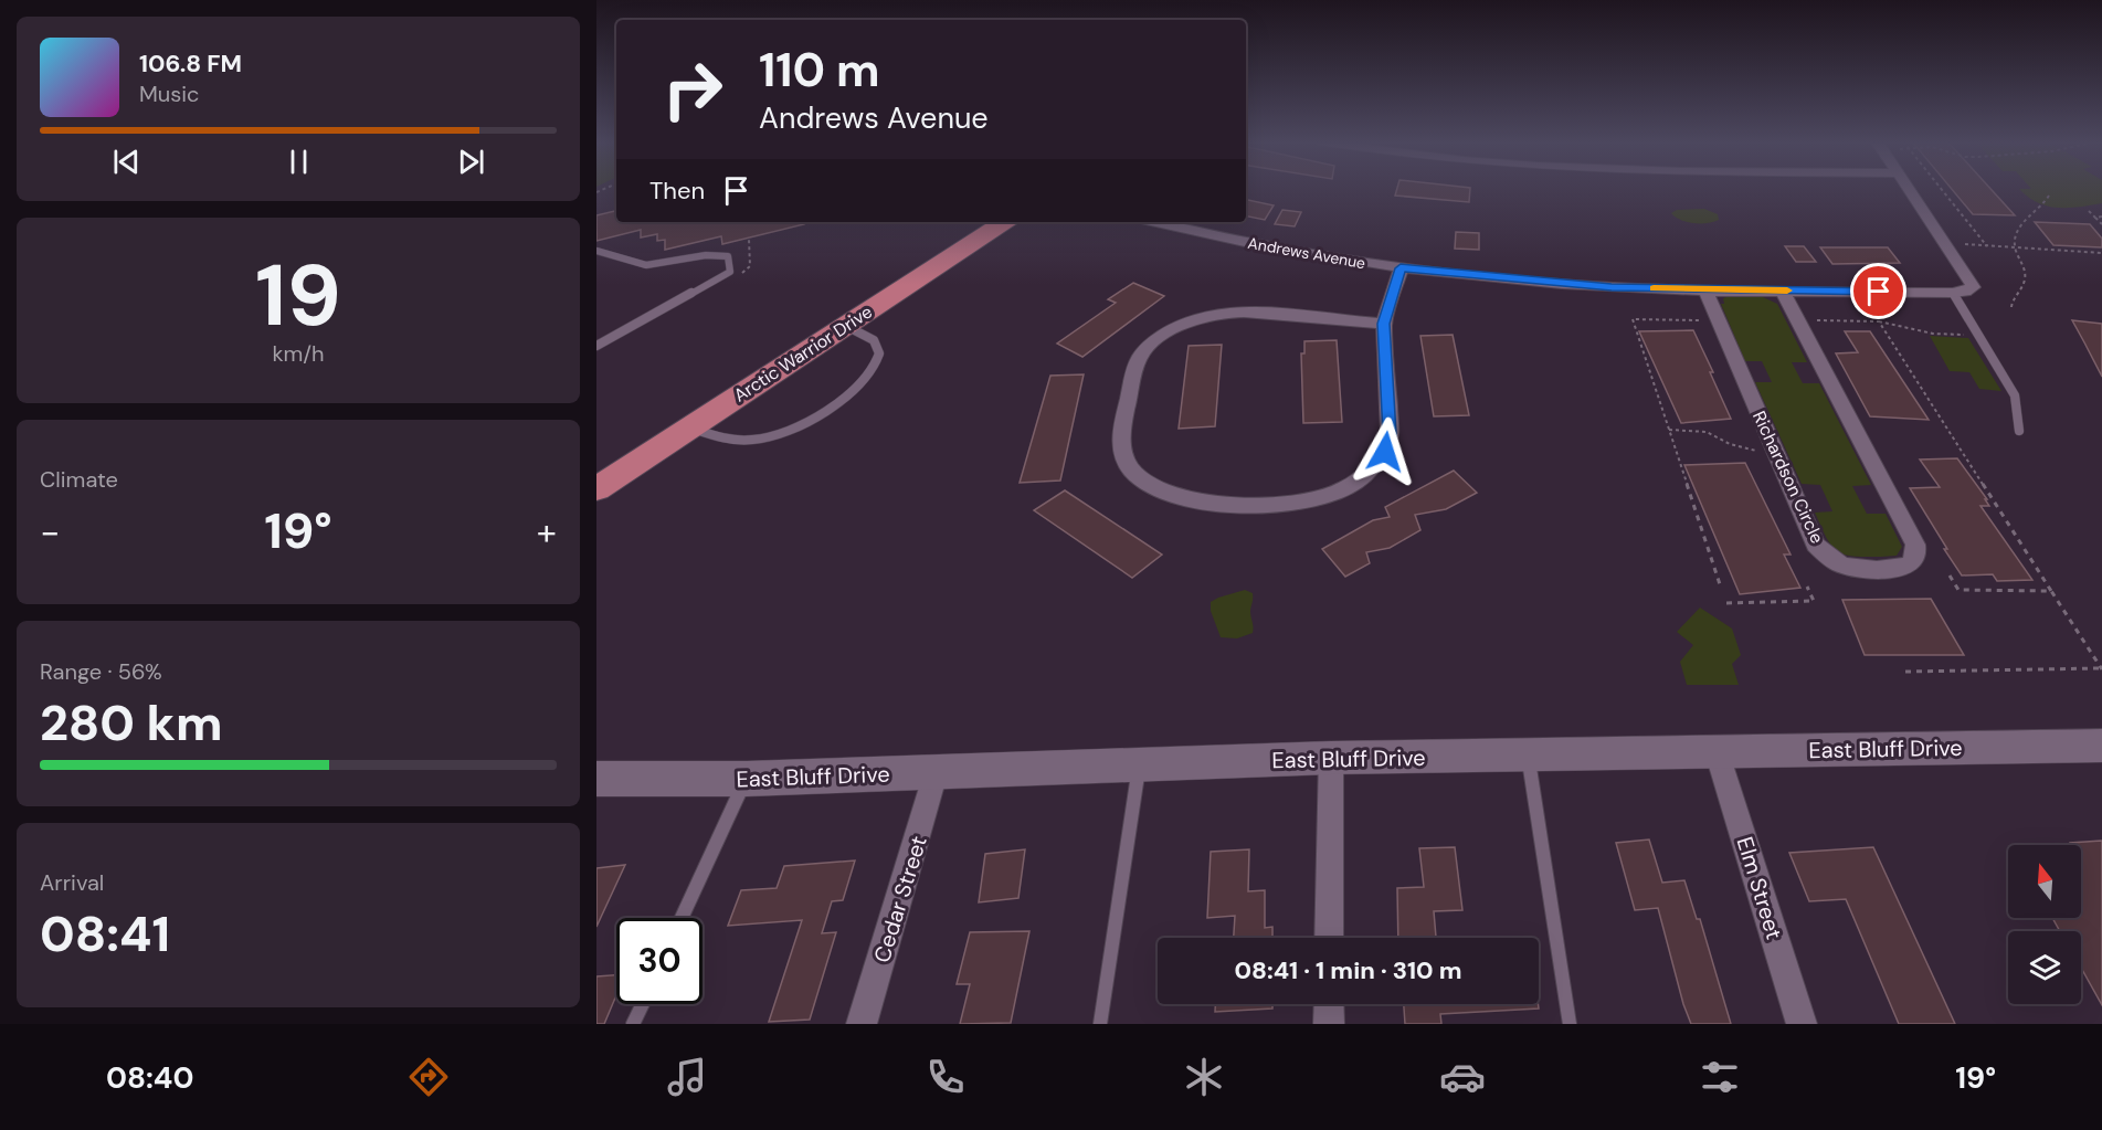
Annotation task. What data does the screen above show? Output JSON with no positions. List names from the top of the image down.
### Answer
{
  "streets": {
    "main road": ["Arctic Warrior Drive"],
    "street": [
      "Andrews Avenue",
      "Richardson Circle",
      "East Bluff Drive",
      "Elm Street",
      "Cedar Street"
    ]
  },
  "crossings": [
    ["Andrews Avenue", "Richardson Circle"],
    ["East Bluff Drive", "Elm Street"],
    ["East Bluff Drive", "Cedar Street"]
  ],
  "north": "top",
  "page": {
    "turn": ["110 m", "Andrews Avenue"],
    "song": ["106.8 FM", "Music"],
    "then": "Then",
    "tile": [
      ["19", "km/h"],
      "Climate",
      ["Range · 56%", "280 km"],
      ["Arrival", "08:41"]
    ],
    "heat": ["−", "19°", "+"],
    "limit": "30",
    "trip": "08:41 · 1 min · 310 m",
    "tabs": ["08:40", "19°"]
  }
}
